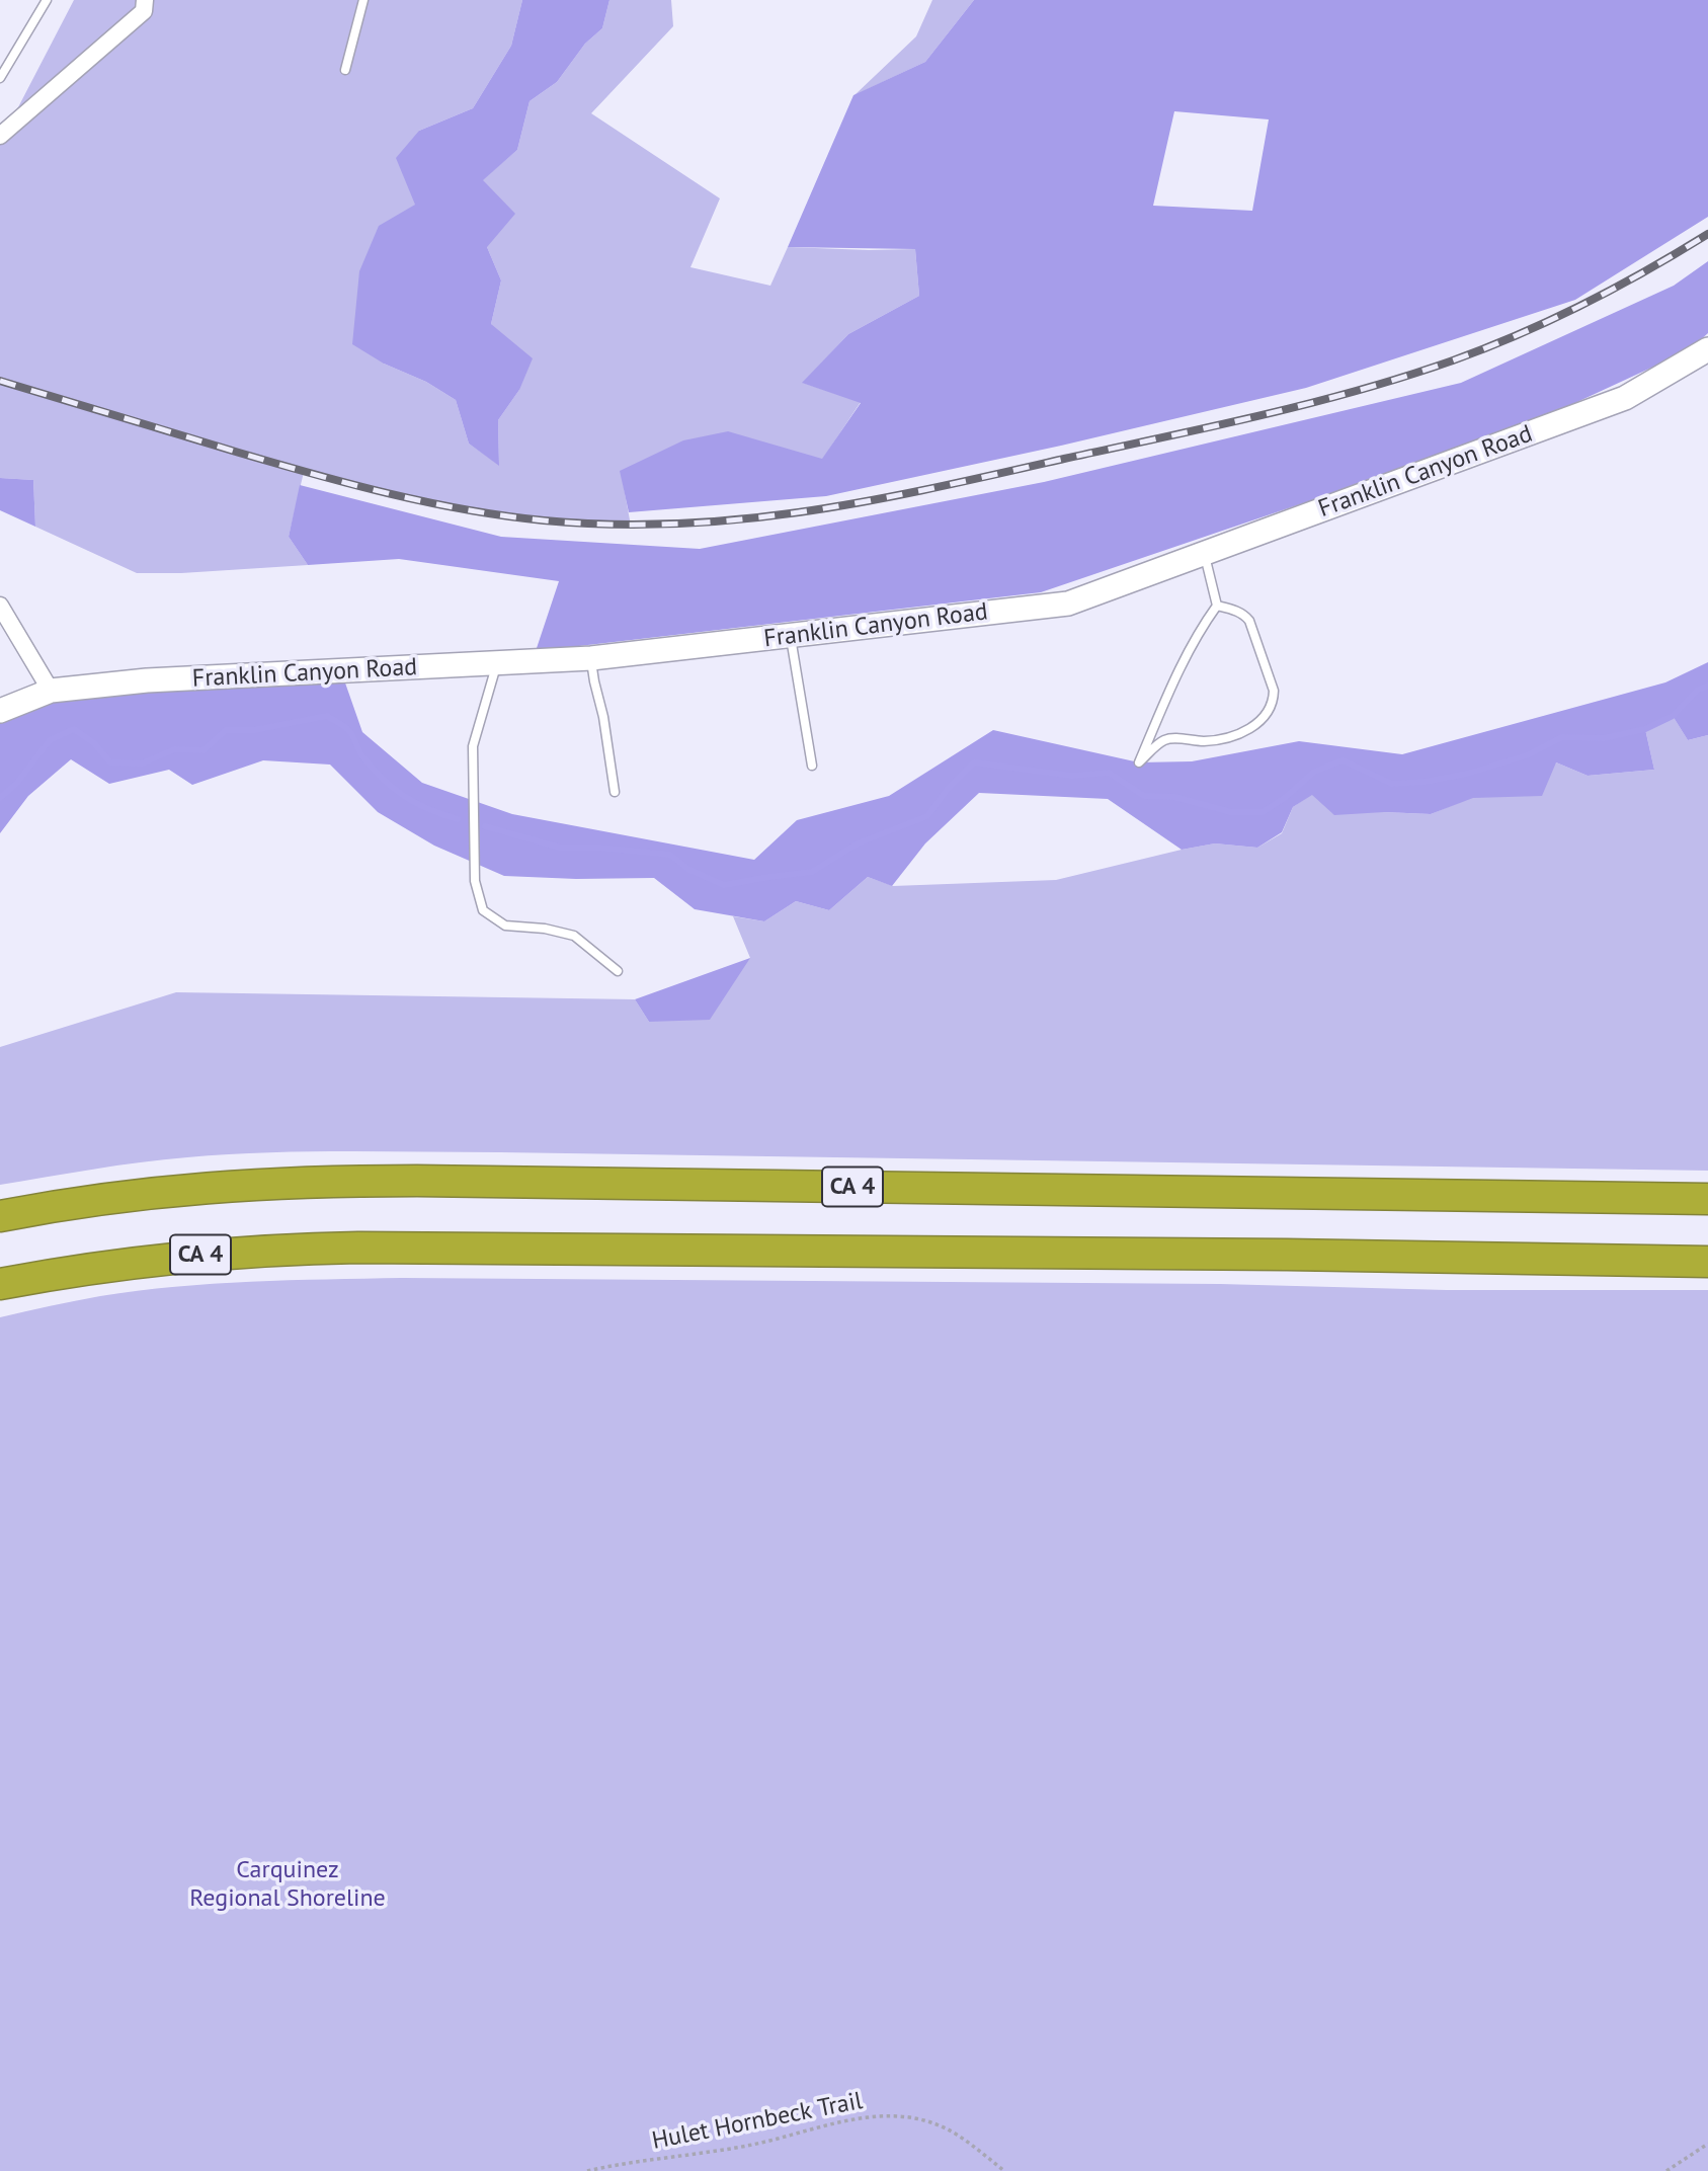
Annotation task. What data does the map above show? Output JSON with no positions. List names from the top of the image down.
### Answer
{
  "streets": {
    "highway": ["CA 4"],
    "street": ["Franklin Canyon Road"],
    "path": ["Hulet Hornbeck Trail"]
  },
  "parks": ["Carquinez Regional Shoreline"]
}
